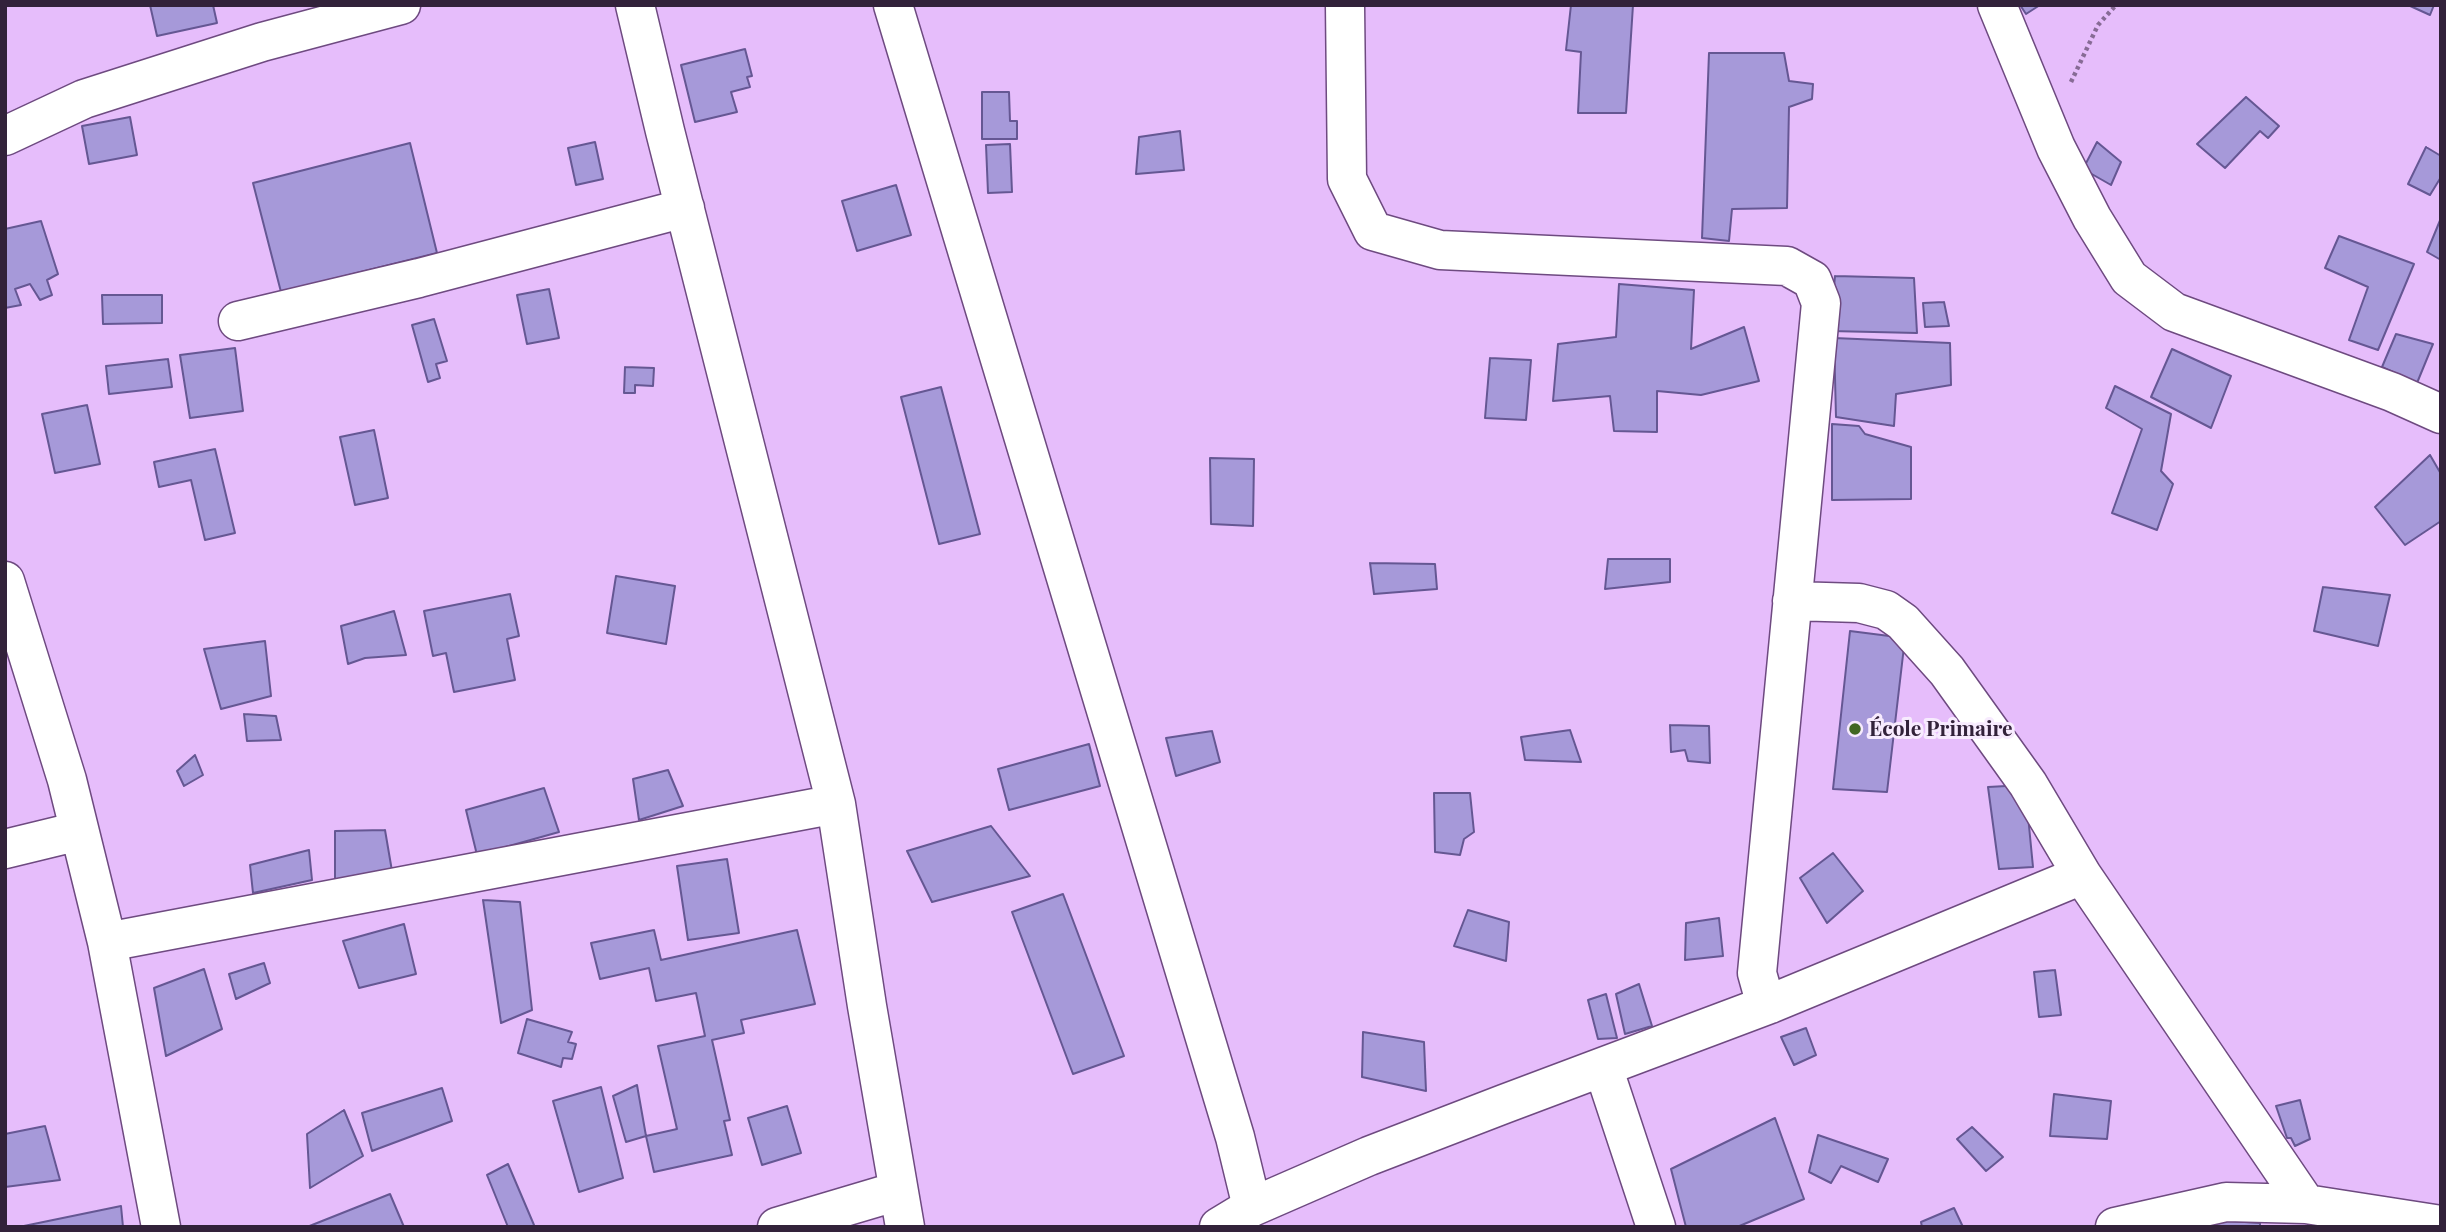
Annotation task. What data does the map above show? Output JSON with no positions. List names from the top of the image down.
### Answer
{
  "places": ["École Primaire"]
}
